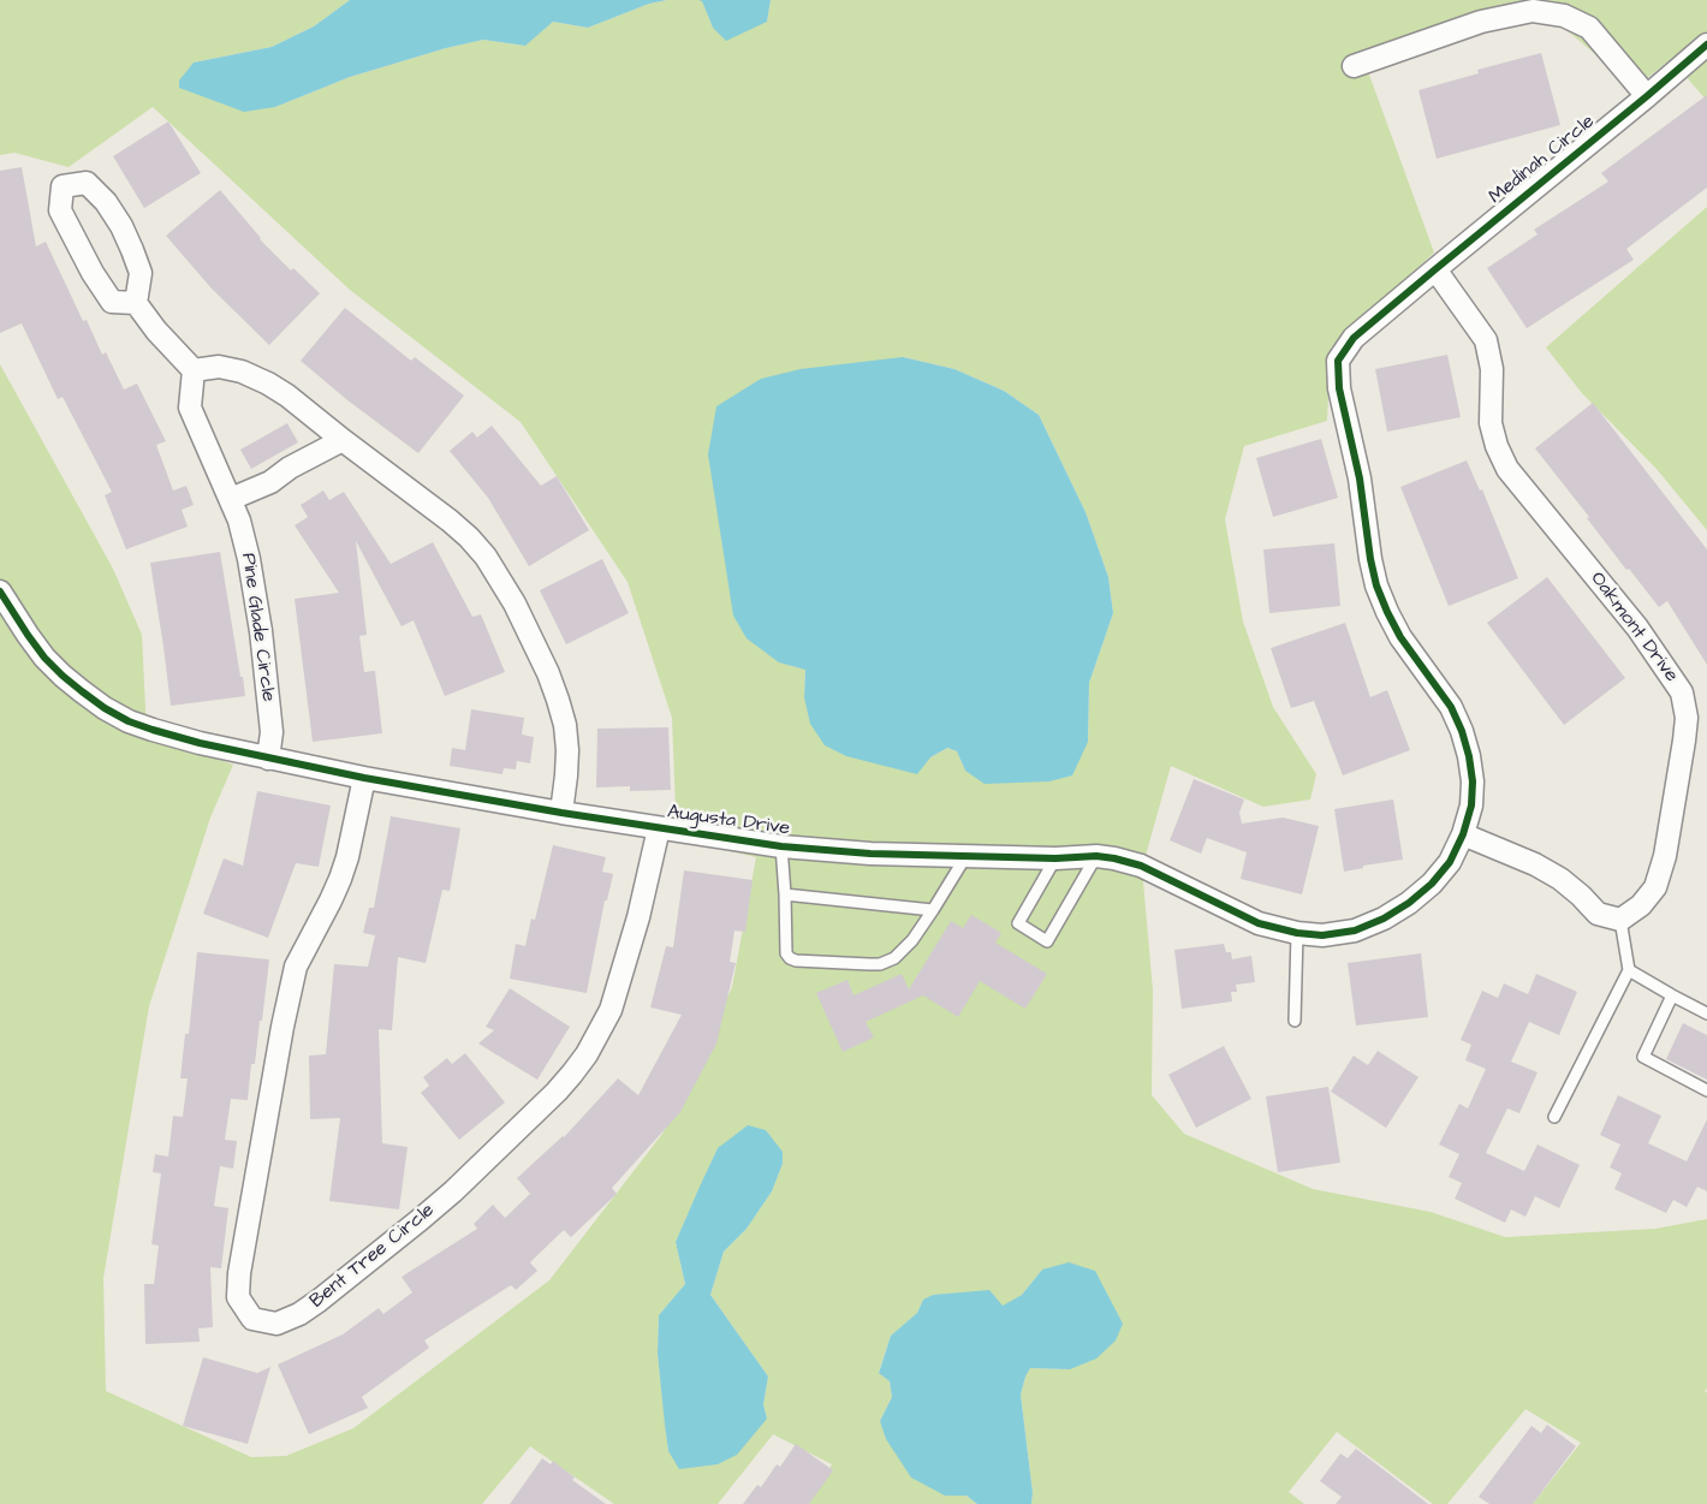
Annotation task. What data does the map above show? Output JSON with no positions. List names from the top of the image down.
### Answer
{
  "streets": {
    "street": [
      "Medinah Circle",
      "Pine Glade Circle",
      "Oakmont Drive",
      "Augusta Drive",
      "Bent Tree Circle"
    ]
  },
  "crossings": [
    ["Medinah Circle", "Oakmont Drive"],
    ["Medinah Circle", "Augusta Drive"],
    ["Pine Glade Circle", "Augusta Drive"],
    ["Augusta Drive", "Bent Tree Circle"]
  ]
}
